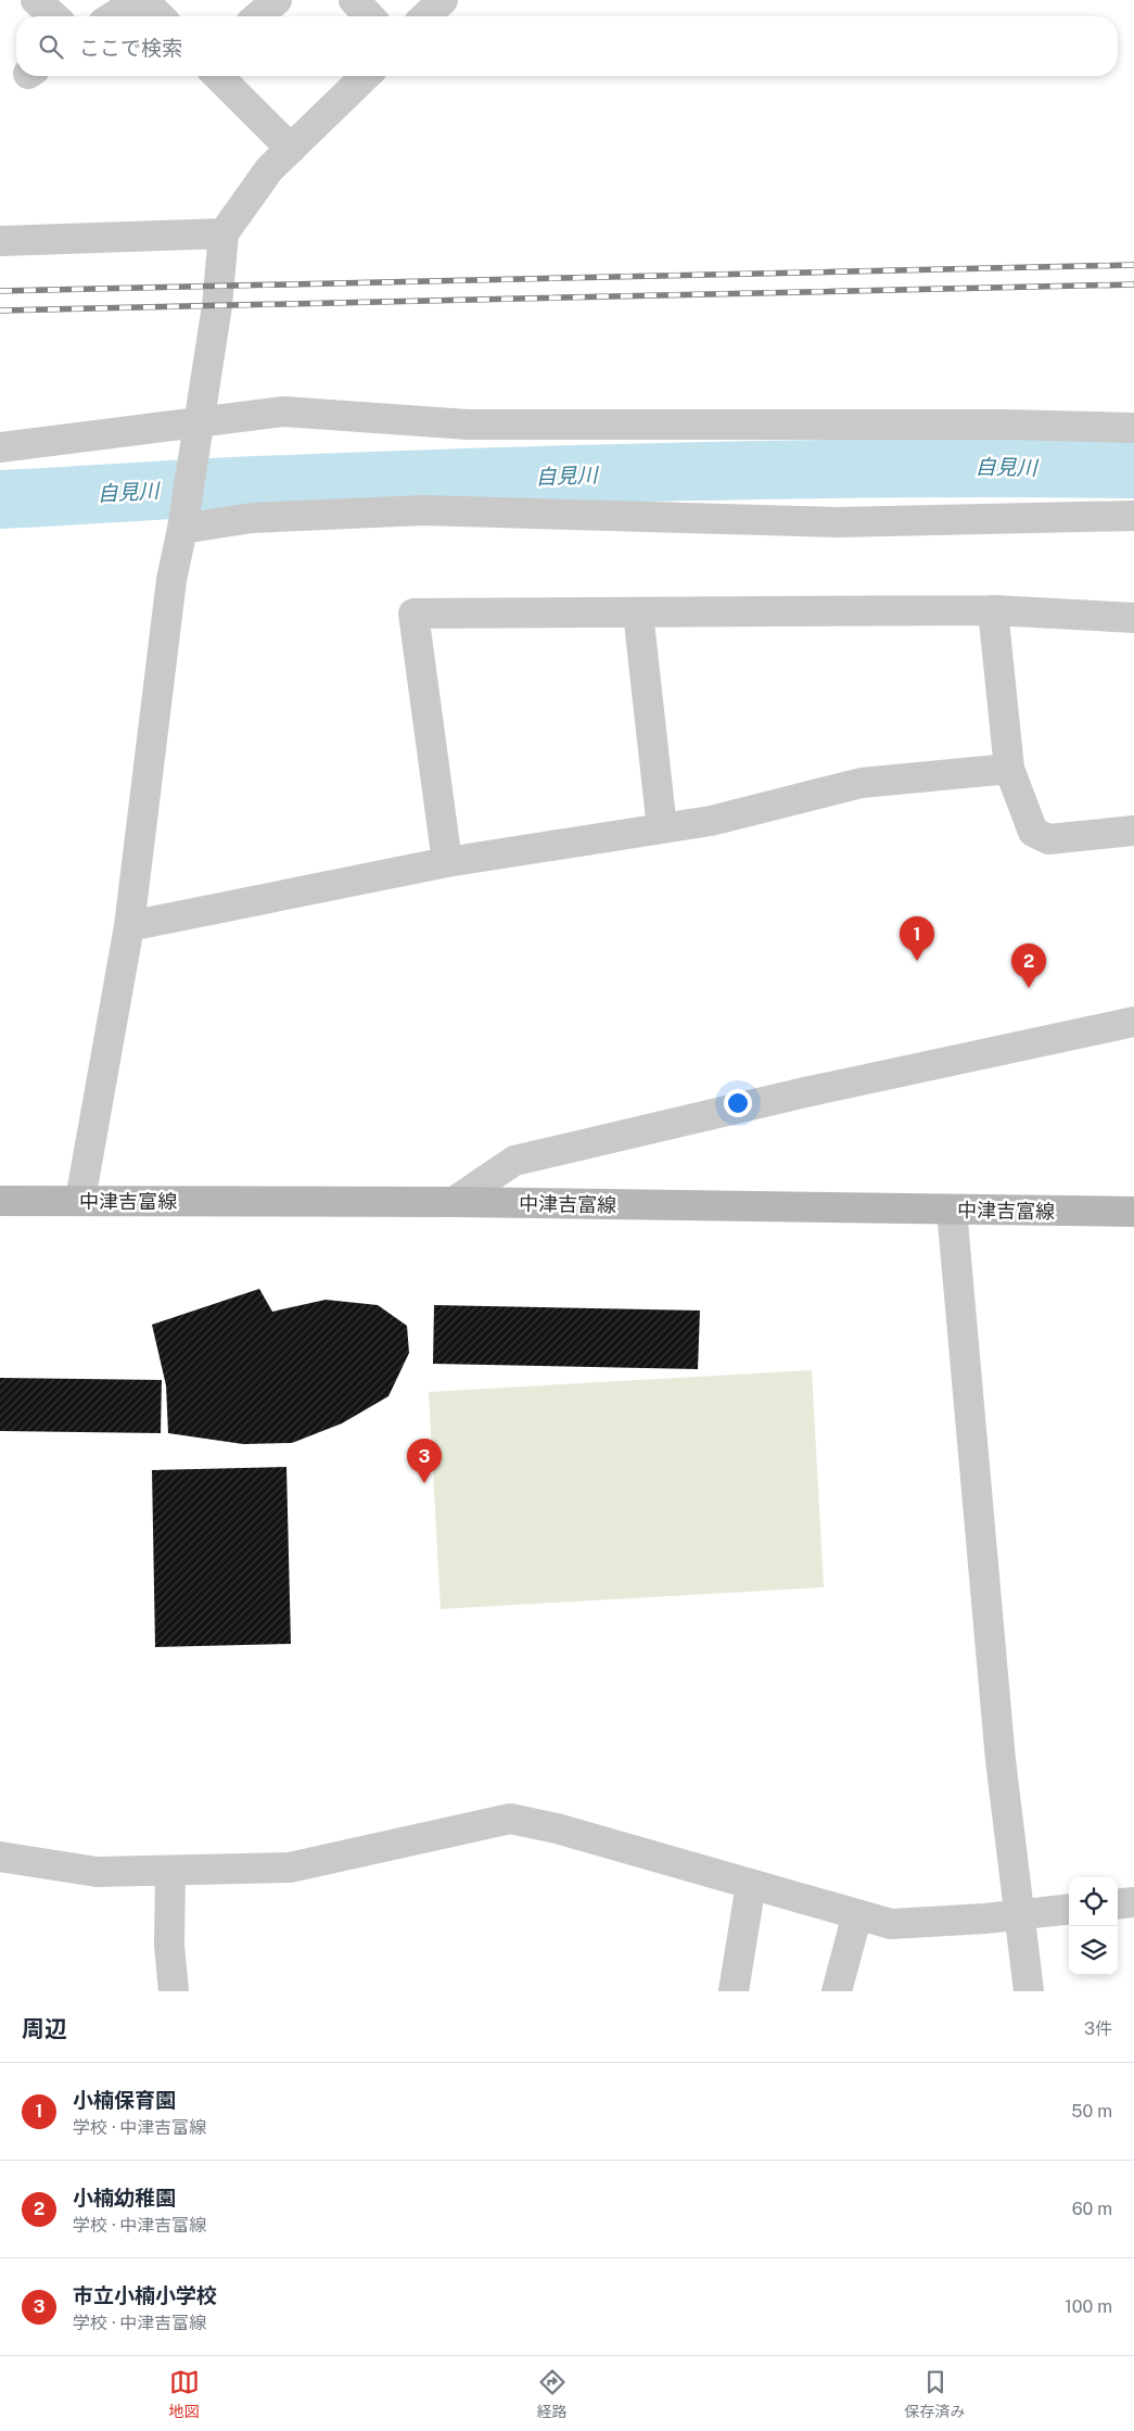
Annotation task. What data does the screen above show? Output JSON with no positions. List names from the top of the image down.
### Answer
{
  "streets": {
    "main road": ["中津吉富線"]
  },
  "water": ["自見川"],
  "page": {
    "search": "ここで検索",
    "pins": ["1", "2", "3"],
    "heading": ["周辺", "3件"],
    "list": [
      {
        "mark": "1",
        "name": "小楠保育園",
        "note": "学校 · 中津吉富線",
        "value": "50 m"
      },
      {
        "mark": "2",
        "name": "小楠幼稚園",
        "note": "学校 · 中津吉富線",
        "value": "60 m"
      },
      {
        "mark": "3",
        "name": "市立小楠小学校",
        "note": "学校 · 中津吉富線",
        "value": "100 m"
      }
    ],
    "nav": ["地図", "経路", "保存済み"]
  }
}
